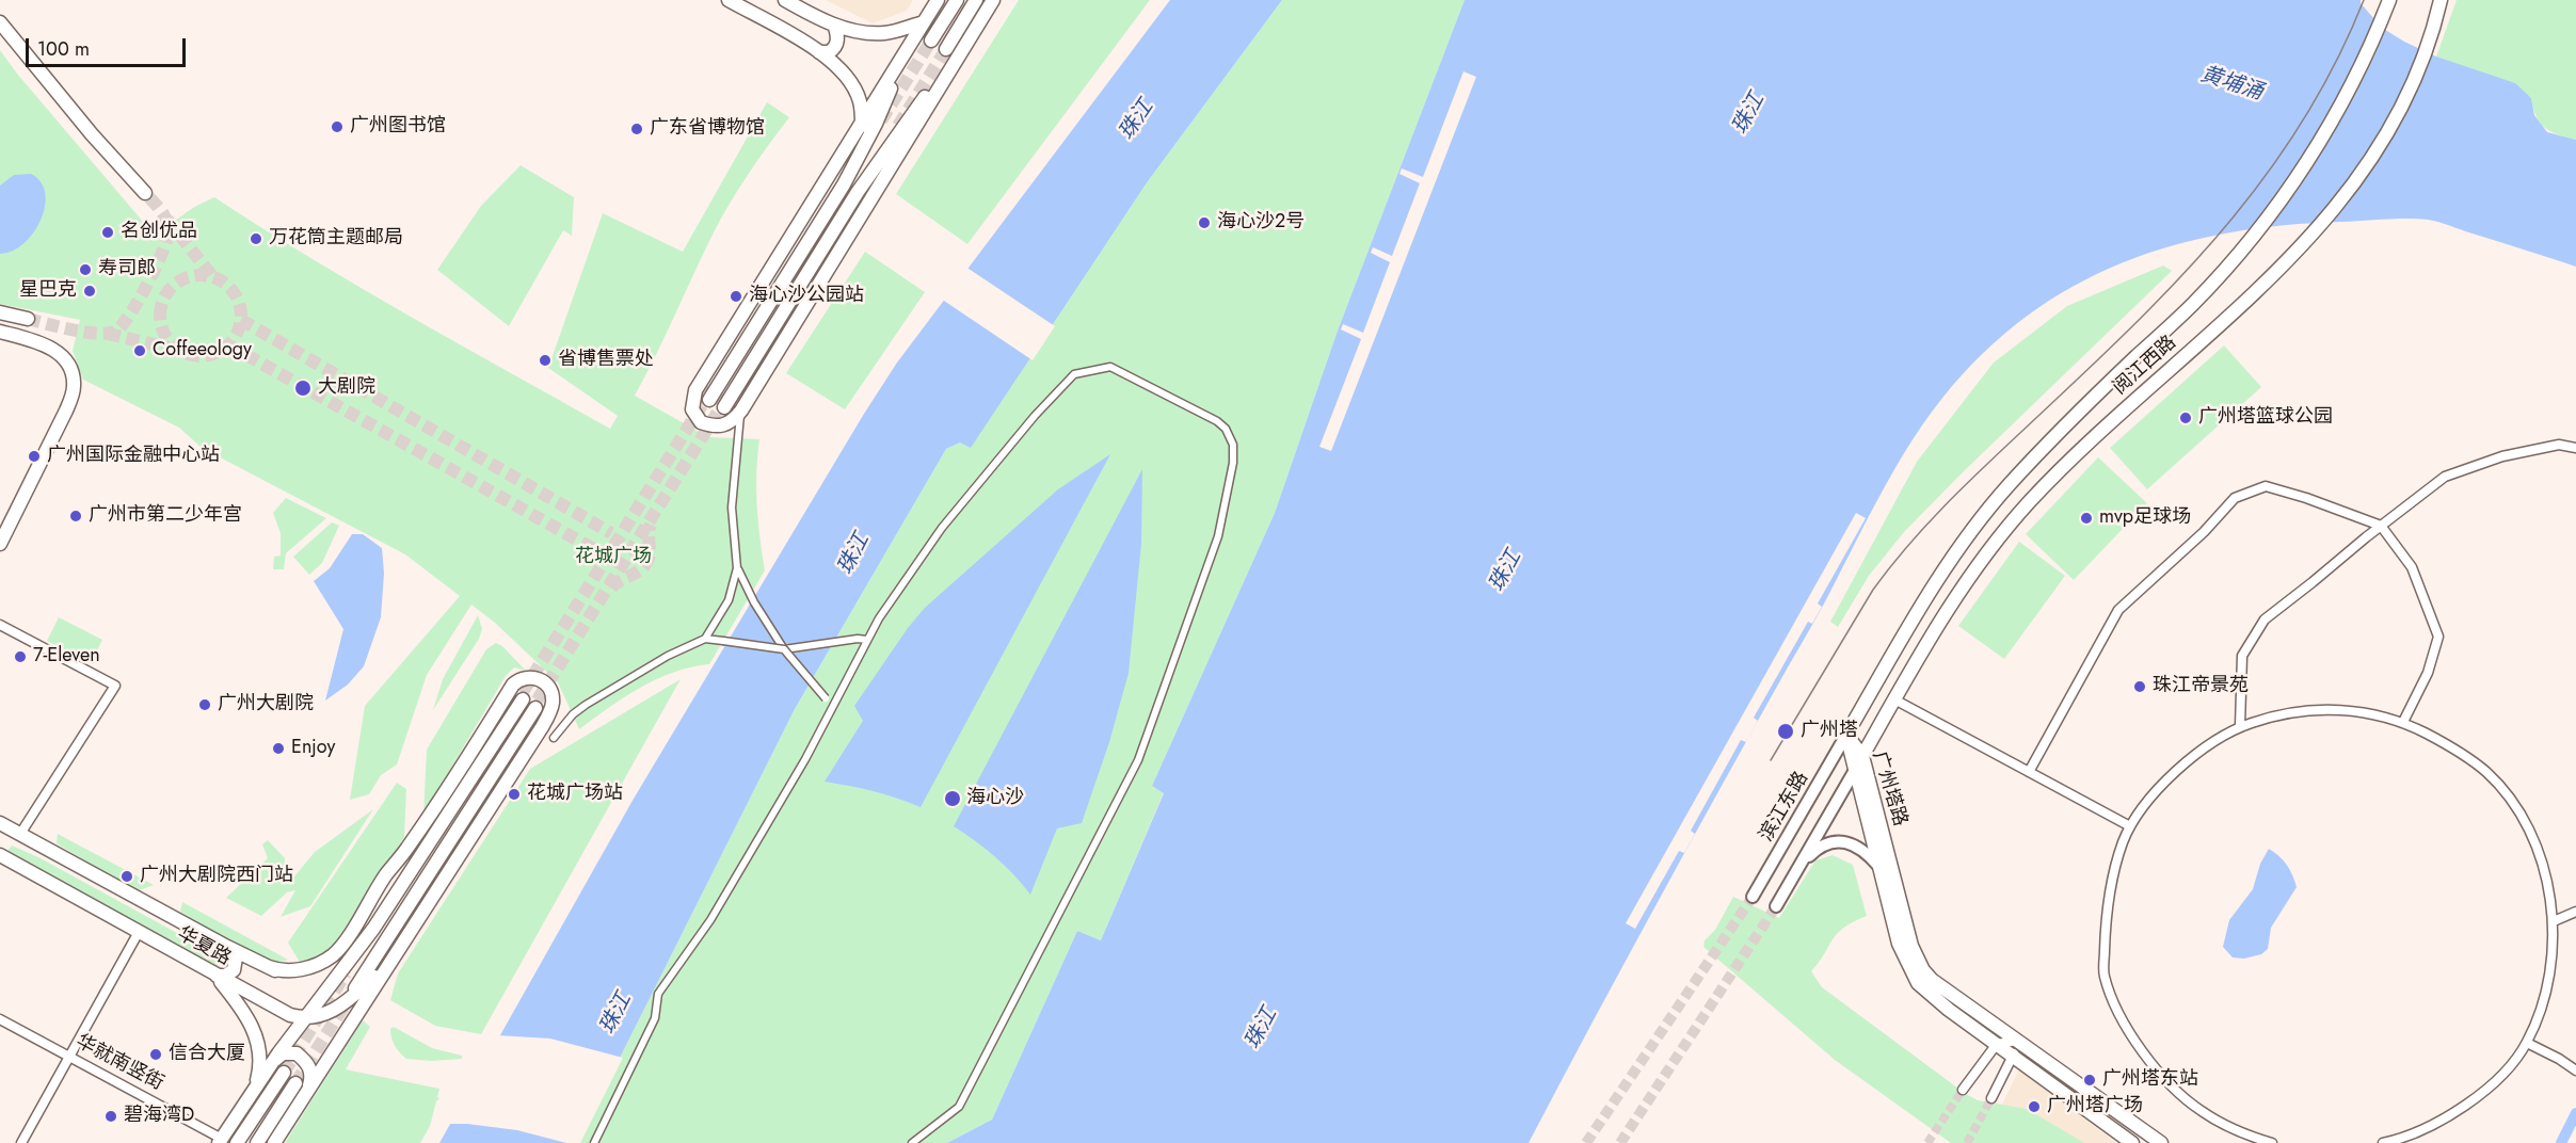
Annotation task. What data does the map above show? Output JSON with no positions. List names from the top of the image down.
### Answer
{
  "streets": {
    "main road": ["阅江西路", "广州塔路", "华夏路"],
    "street": ["滨江东路", "华就南竖街"]
  },
  "crossings": [
    ["阅江西路", "广州塔路"],
    ["阅江西路", "滨江东路"],
    ["广州塔路", "滨江东路"]
  ],
  "water": ["黄埔涌", "珠江"],
  "parks": ["花城广场"],
  "places": [
    "广州图书馆",
    "广东省博物馆",
    "海心沙2号",
    "名创优品",
    "万花筒主题邮局",
    "寿司郎",
    "星巴克",
    "海心沙公园站",
    "Coffeeology",
    "省博售票处",
    "大剧院",
    "广州塔篮球公园",
    "广州国际金融中心站",
    "广州市第二少年宫",
    "mvp足球场",
    "7-Eleven",
    "珠江帝景苑",
    "广州大剧院",
    "广州塔",
    "Enjoy",
    "花城广场站",
    "海心沙",
    "广州大剧院西门站",
    "信合大厦",
    "广州塔东站",
    "广州塔广场",
    "碧海湾D"
  ],
  "scale_bar": "100 m"
}
